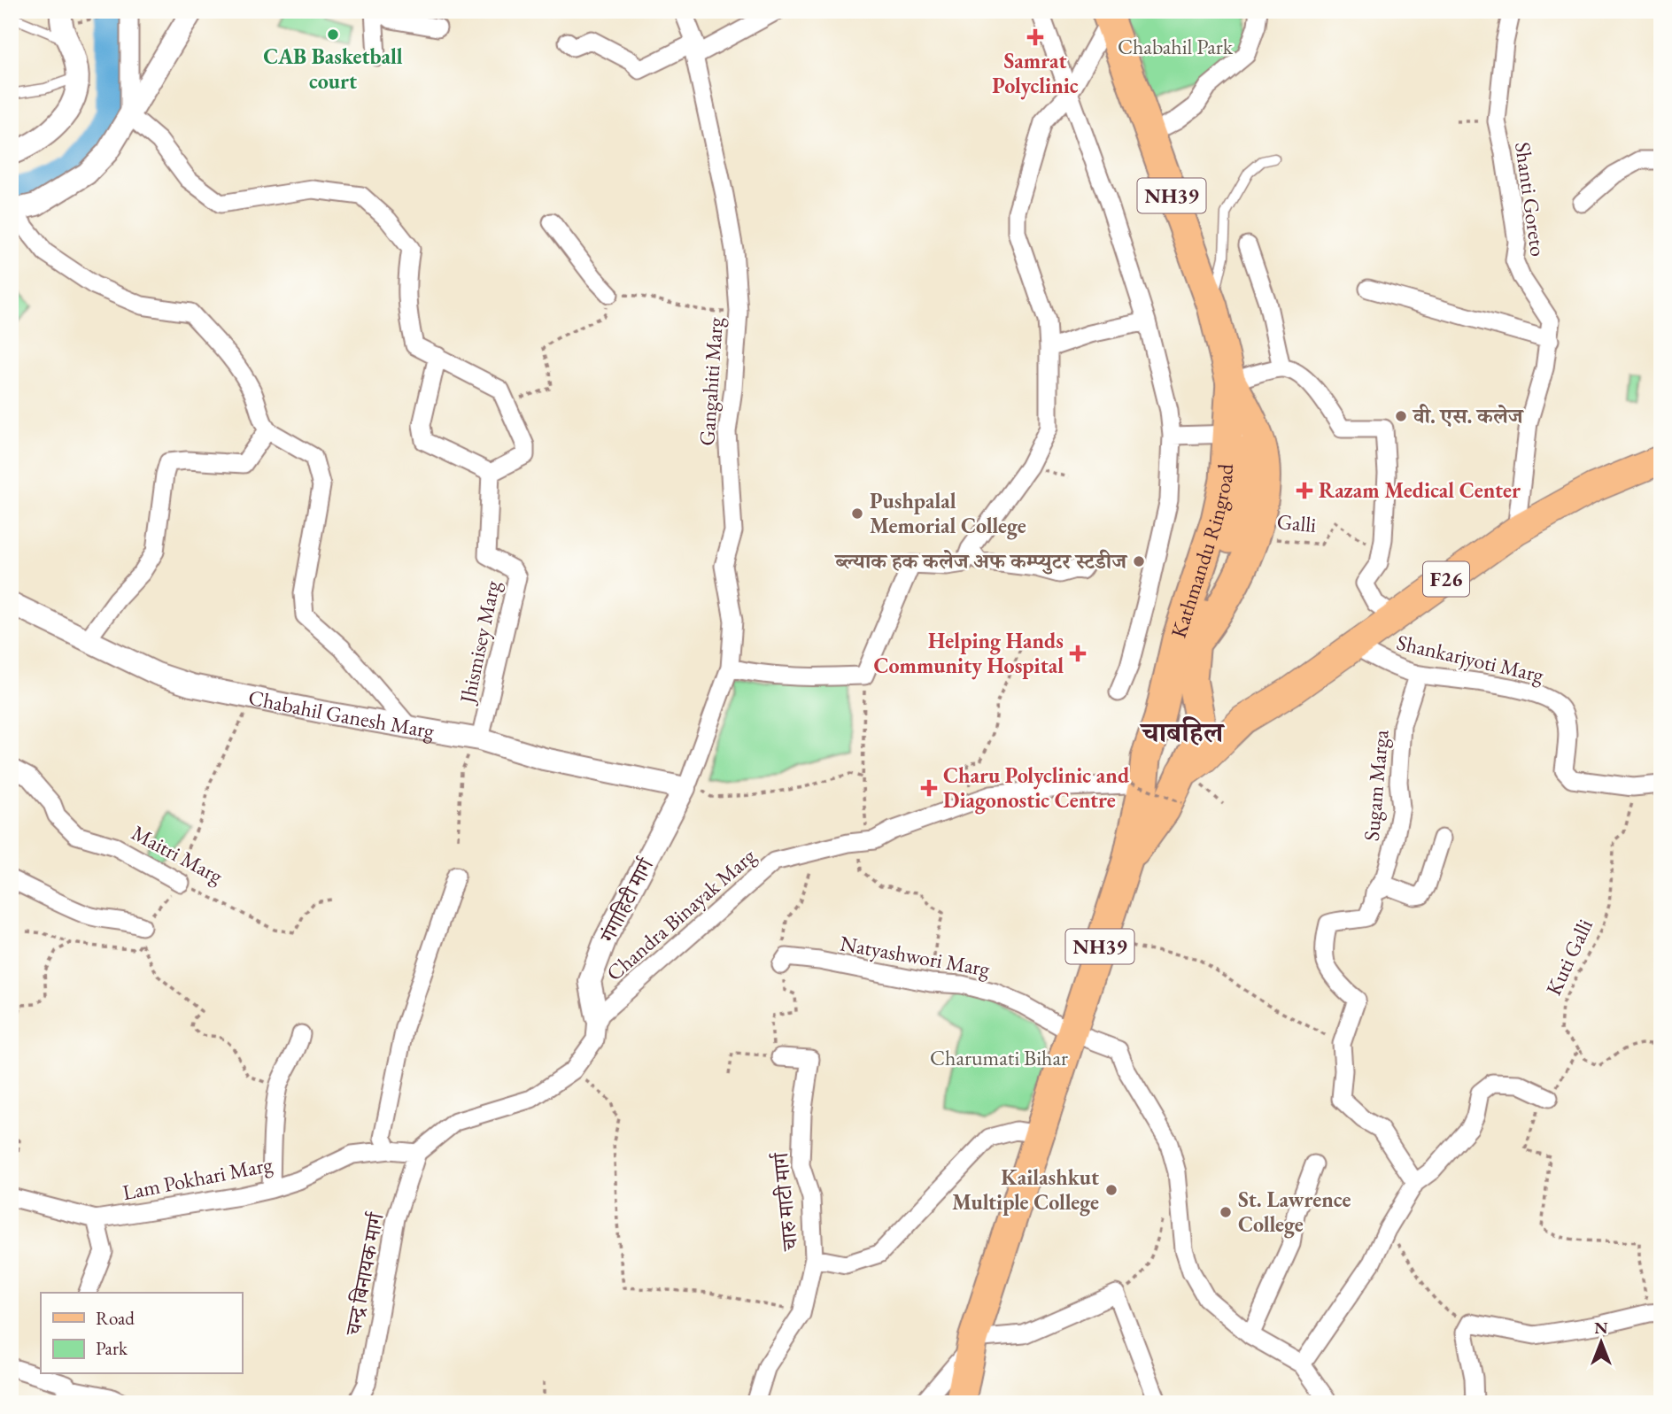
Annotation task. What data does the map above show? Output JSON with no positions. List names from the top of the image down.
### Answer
{
  "streets": {
    "highway": ["NH39", "Kathmandu Ringroad"],
    "main road": ["F26"],
    "street": [
      "Shanti Goreto",
      "Gangahiti Marg",
      "Jhismisey Marg",
      "Shankarjyoti Marg",
      "Chabahil Ganesh Marg",
      "Sugam Marga",
      "Maitri Marg",
      "गंगाहिटी मार्ग",
      "Chandra Binayak Marg",
      "Natyashwori Marg",
      "Lam Pokhari Marg",
      "चारु माटी मार्ग",
      "चन्द्र बिनायक मार्ग"
    ],
    "path": ["Galli", "Kuti Galli"]
  },
  "crossings": [
    ["Shanti Goreto", "F26"],
    ["Gangahiti Marg", "Chabahil Ganesh Marg"],
    ["Gangahiti Marg", "गंगाहिटी मार्ग"],
    ["Kathmandu Ringroad", "Chandra Binayak Marg"],
    ["Kathmandu Ringroad", "Natyashwori Marg"],
    ["F26", "Shankarjyoti Marg"],
    ["Jhismisey Marg", "Chabahil Ganesh Marg"],
    ["Shankarjyoti Marg", "Sugam Marga"],
    ["Shankarjyoti Marg", "Kuti Galli"],
    ["Chabahil Ganesh Marg", "गंगाहिटी मार्ग"],
    ["गंगाहिटी मार्ग", "Chandra Binayak Marg"]
  ],
  "districts": ["चाबहिल"],
  "parks": ["Chabahil Park", "Charumati Bihar"],
  "places": {
    "other": [
      "CAB Basketball court",
      "वी. एस. कलेज",
      "Pushpalal Memorial College",
      "ब्ल्याक हक कलेज अफ कम्प्युटर स्टडीज",
      "Kailashkut Multiple College",
      "St. Lawrence College"
    ],
    "health": [
      "Samrat Polyclinic",
      "Razam Medical Center",
      "Helping Hands Community Hospital",
      "Charu Polyclinic and Diagonostic Centre"
    ]
  },
  "legend": ["Road", "Park"],
  "north": "top"
}
